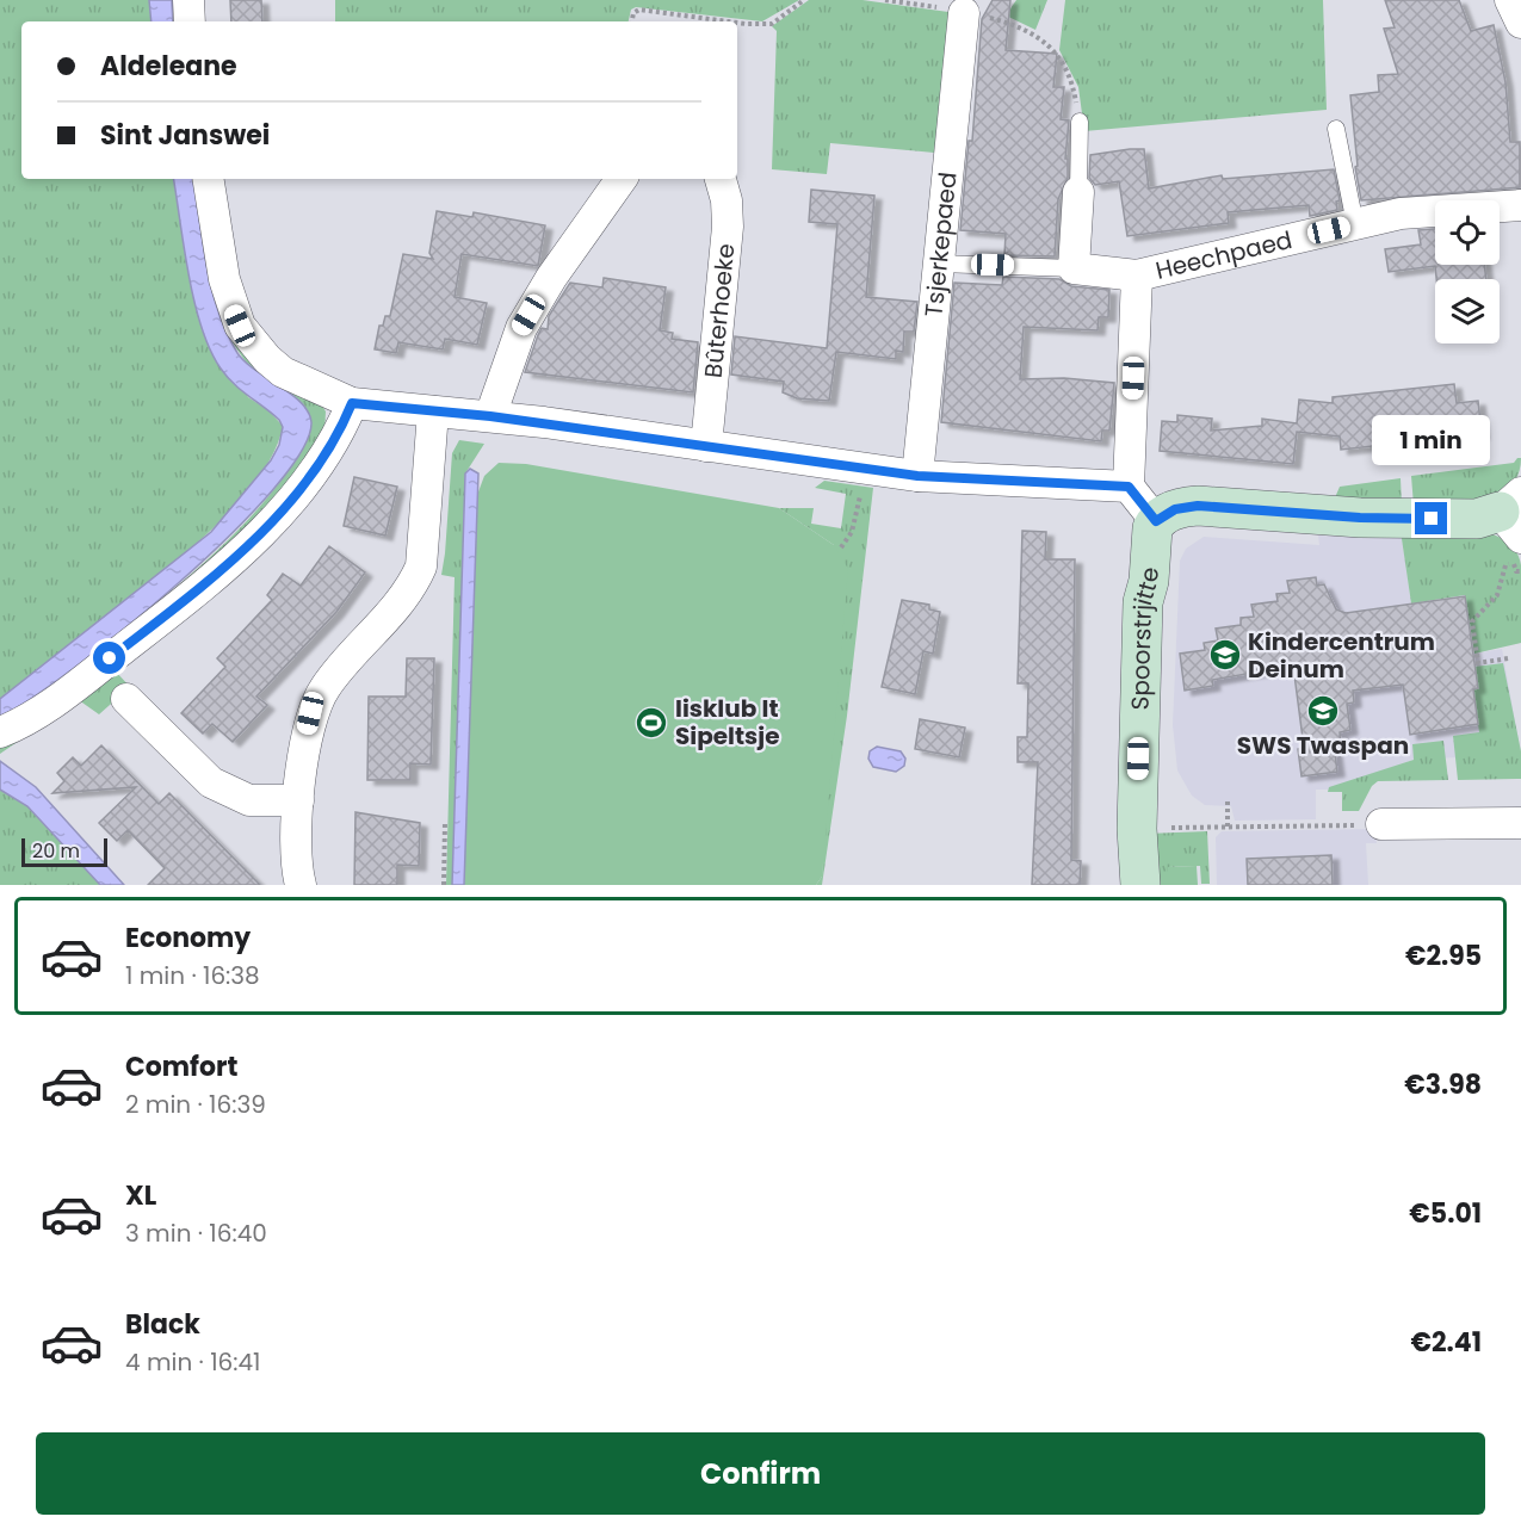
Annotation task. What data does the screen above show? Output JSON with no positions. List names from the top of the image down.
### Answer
{
  "streets": {
    "street": [
      "Tsjerkepaed",
      "Heechpaed",
      "Bûterhoeke",
      "Spoorstrjitte"
    ]
  },
  "places": {
    "school or university": ["Kindercentrum Deinum", "SWS Twaspan"],
    "sports": ["Iisklub It Sipeltsje"]
  },
  "scale_bar": "20 m",
  "page": {
    "banner": ["Aldeleane", "Sint Janswei"],
    "bubble": "1 min",
    "scale": "20 m",
    "list": [
      {
        "name": "Economy",
        "note": "1 min · 16:38",
        "value": "€2.95"
      },
      {
        "name": "Comfort",
        "note": "2 min · 16:39",
        "value": "€3.98"
      },
      {
        "name": "XL",
        "note": "3 min · 16:40",
        "value": "€5.01"
      },
      {
        "name": "Black",
        "note": "4 min · 16:41",
        "value": "€2.41"
      }
    ],
    "buttons": "Confirm"
  }
}
